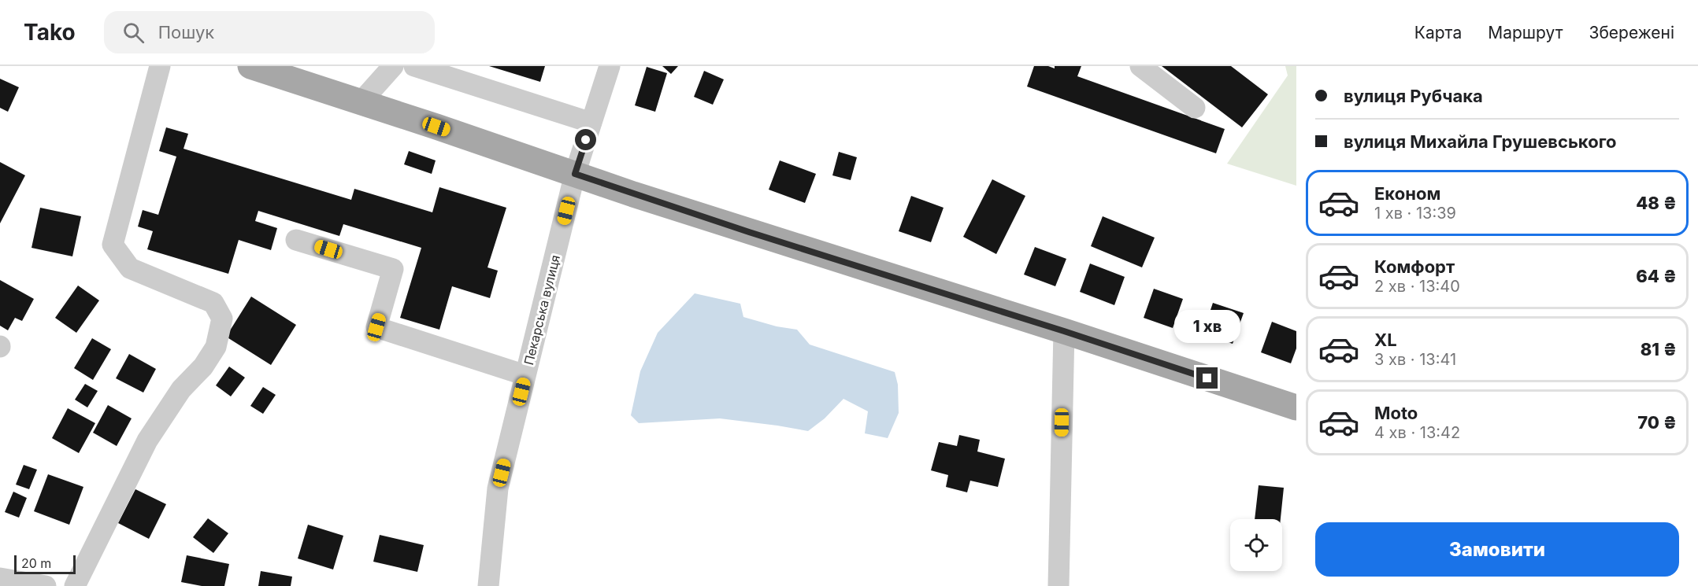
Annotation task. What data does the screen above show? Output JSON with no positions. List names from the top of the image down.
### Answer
{
  "streets": {
    "street": ["Пекарська вулиця"]
  },
  "scale_bar": "20 m",
  "page": {
    "header": "Tako",
    "search": "Пошук",
    "nav": ["Карта", "Маршрут", "Збережені"],
    "banner": ["вулиця Рубчака", "вулиця Михайла Грушевського"],
    "list": [
      {
        "name": "Економ",
        "note": "1 хв · 13:39",
        "value": "48 ₴"
      },
      {
        "name": "Комфорт",
        "note": "2 хв · 13:40",
        "value": "64 ₴"
      },
      {
        "name": "XL",
        "note": "3 хв · 13:41",
        "value": "81 ₴"
      },
      {
        "name": "Moto",
        "note": "4 хв · 13:42",
        "value": "70 ₴"
      }
    ],
    "bubble": "1 хв",
    "buttons": "Замовити",
    "scale": "20 m"
  }
}
